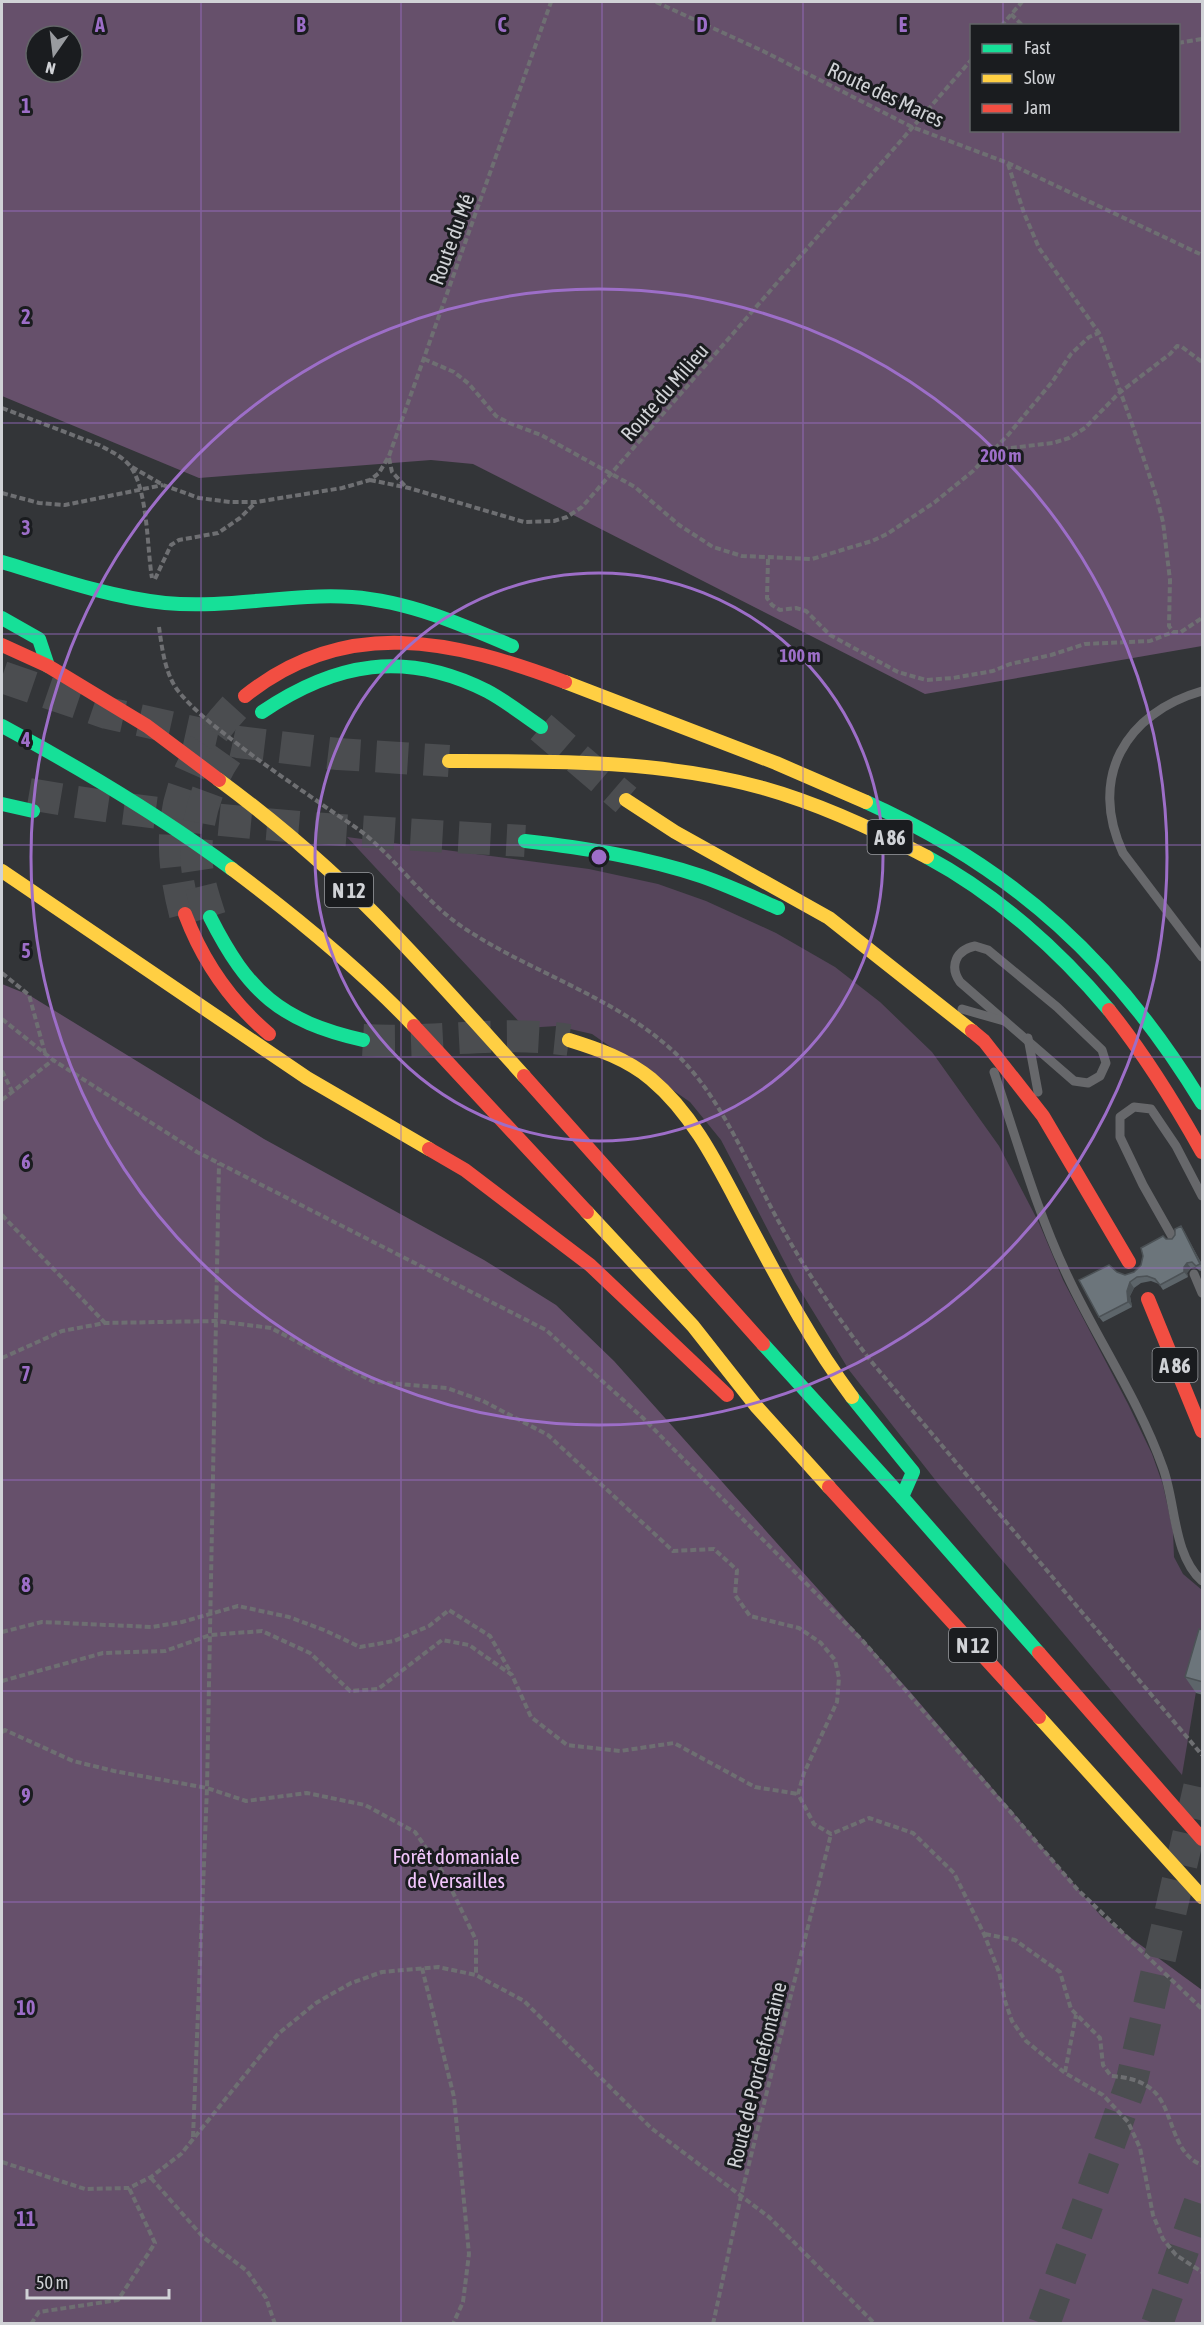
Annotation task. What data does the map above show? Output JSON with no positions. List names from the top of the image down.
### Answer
{
  "streets": {
    "highway": ["A 86", "N 12"],
    "path": [
      "Route des Mares",
      "Route du Mé",
      "Route du Milieu",
      "Route de Porchefontaine"
    ]
  },
  "crossings": [
    ["Route des Mares", "Route du Milieu"],
    ["Route du Mé", "Route du Milieu"]
  ],
  "parks": ["Forêt domaniale de Versailles"],
  "legend": ["Fast", "Slow", "Jam"],
  "scale_bar": "50 m",
  "north": "bottom",
  "grid": {
    "columns": [
      "A",
      "B",
      "C",
      "D",
      "E"
    ],
    "rows": [
      "1",
      "2",
      "3",
      "4",
      "5",
      "6",
      "7",
      "8",
      "9",
      "10",
      "11"
    ]
  },
  "rings": ["200 m", "100 m"]
}
